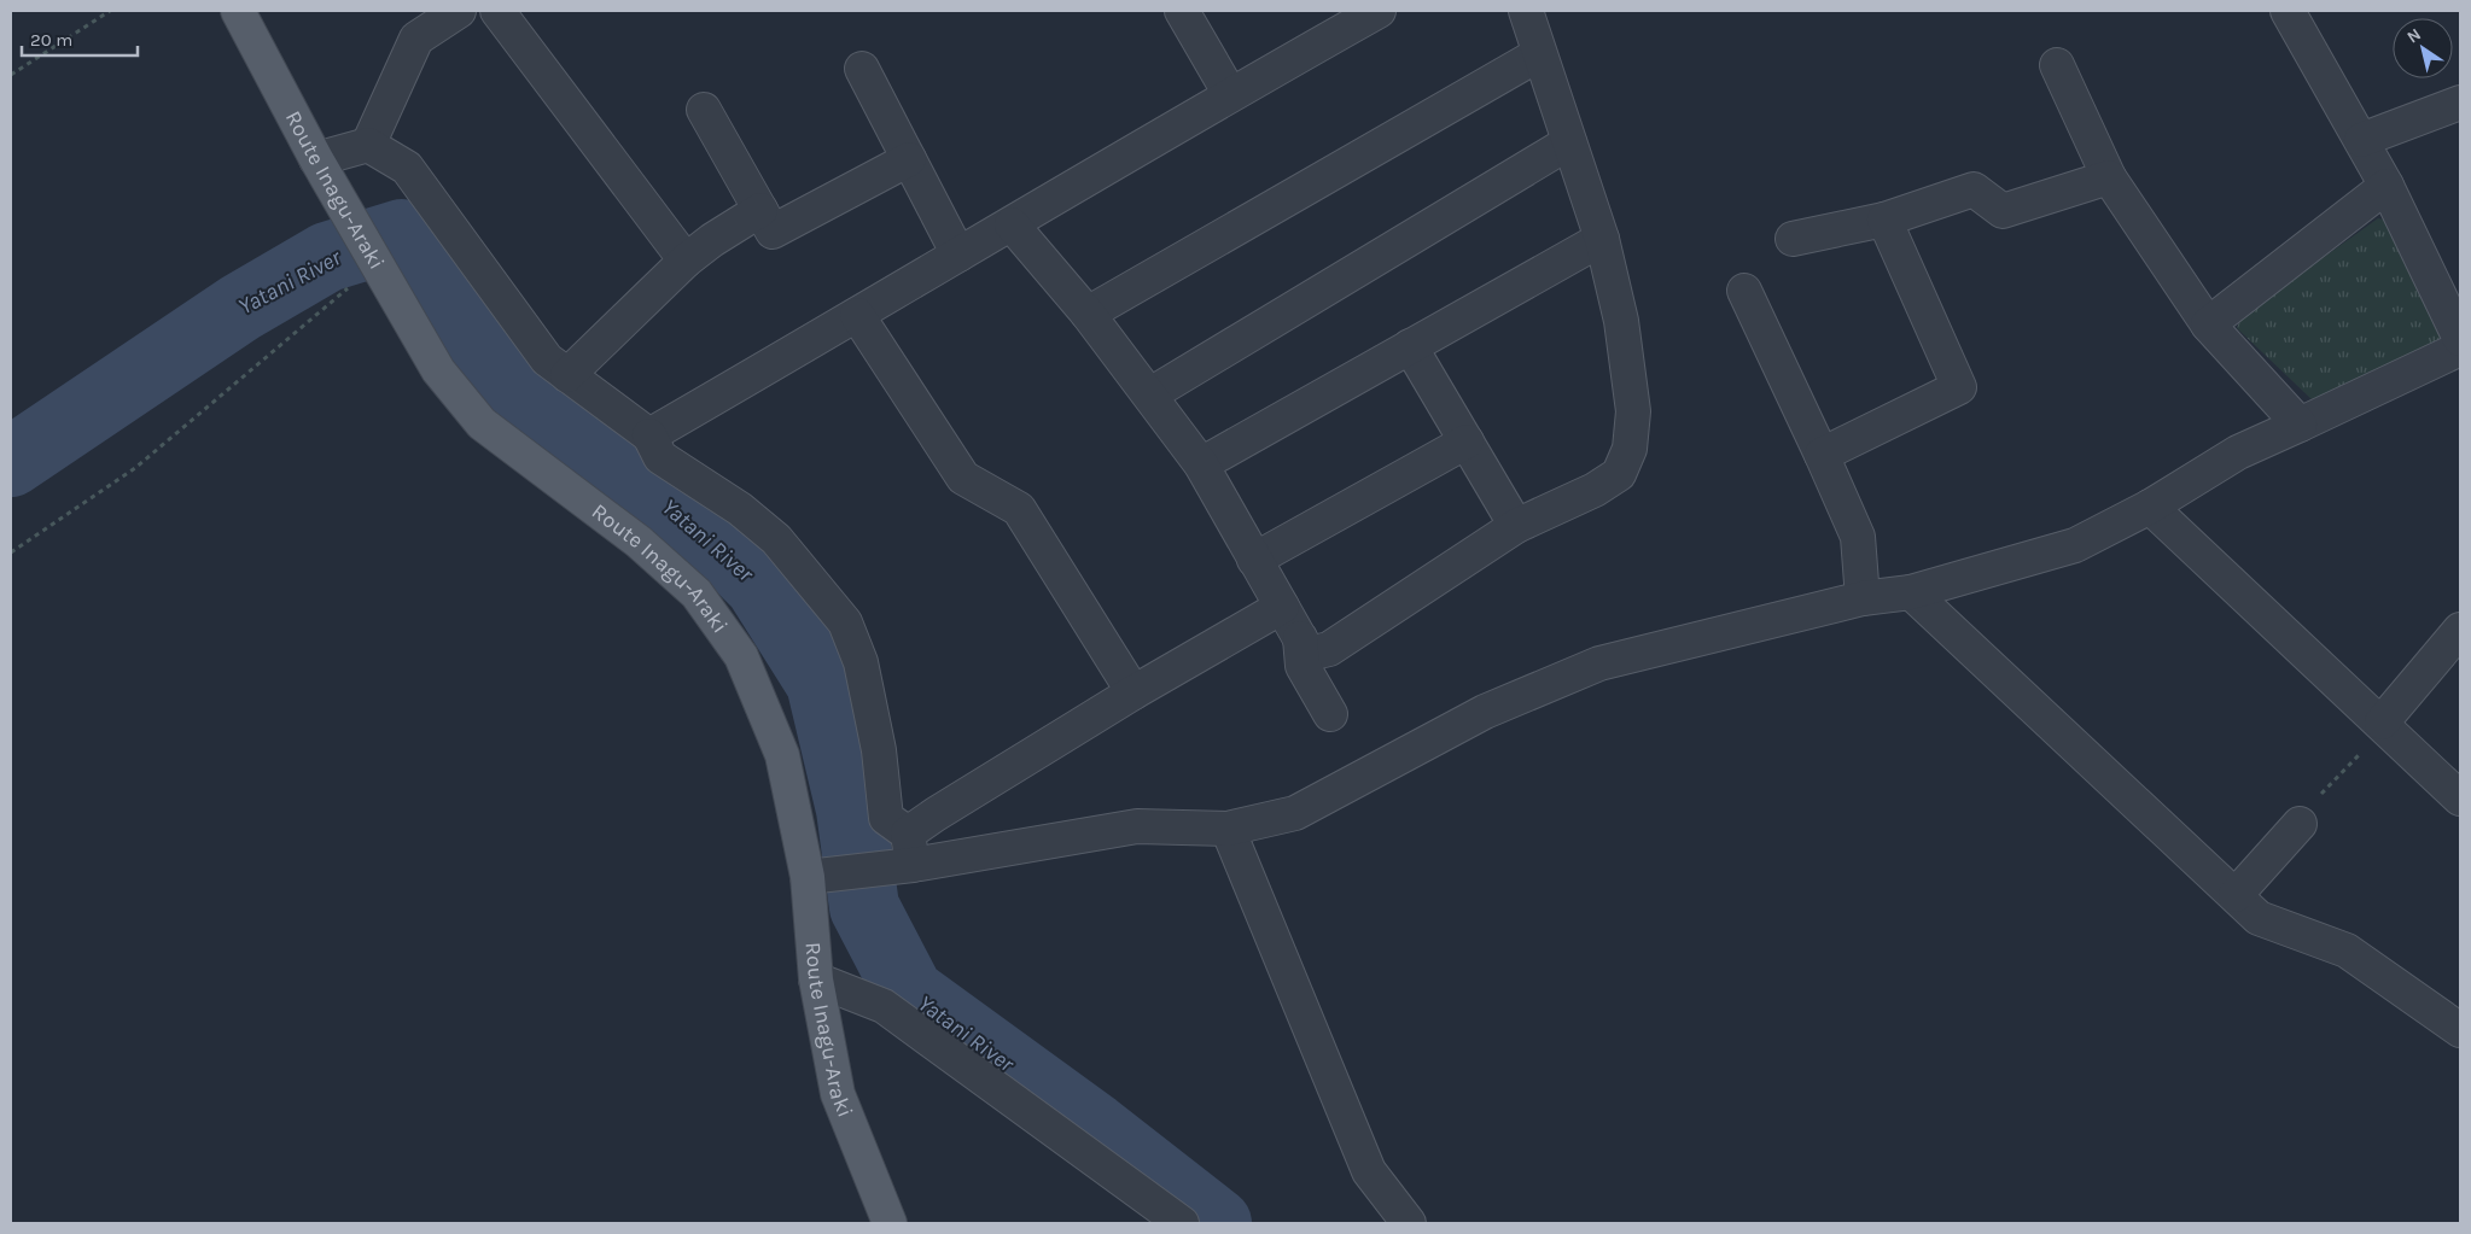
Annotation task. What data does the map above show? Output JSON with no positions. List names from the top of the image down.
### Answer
{
  "streets": {
    "main road": ["Route Inagu-Araki"]
  },
  "water": ["Yatani River"],
  "scale_bar": "20 m",
  "north": "top left"
}
